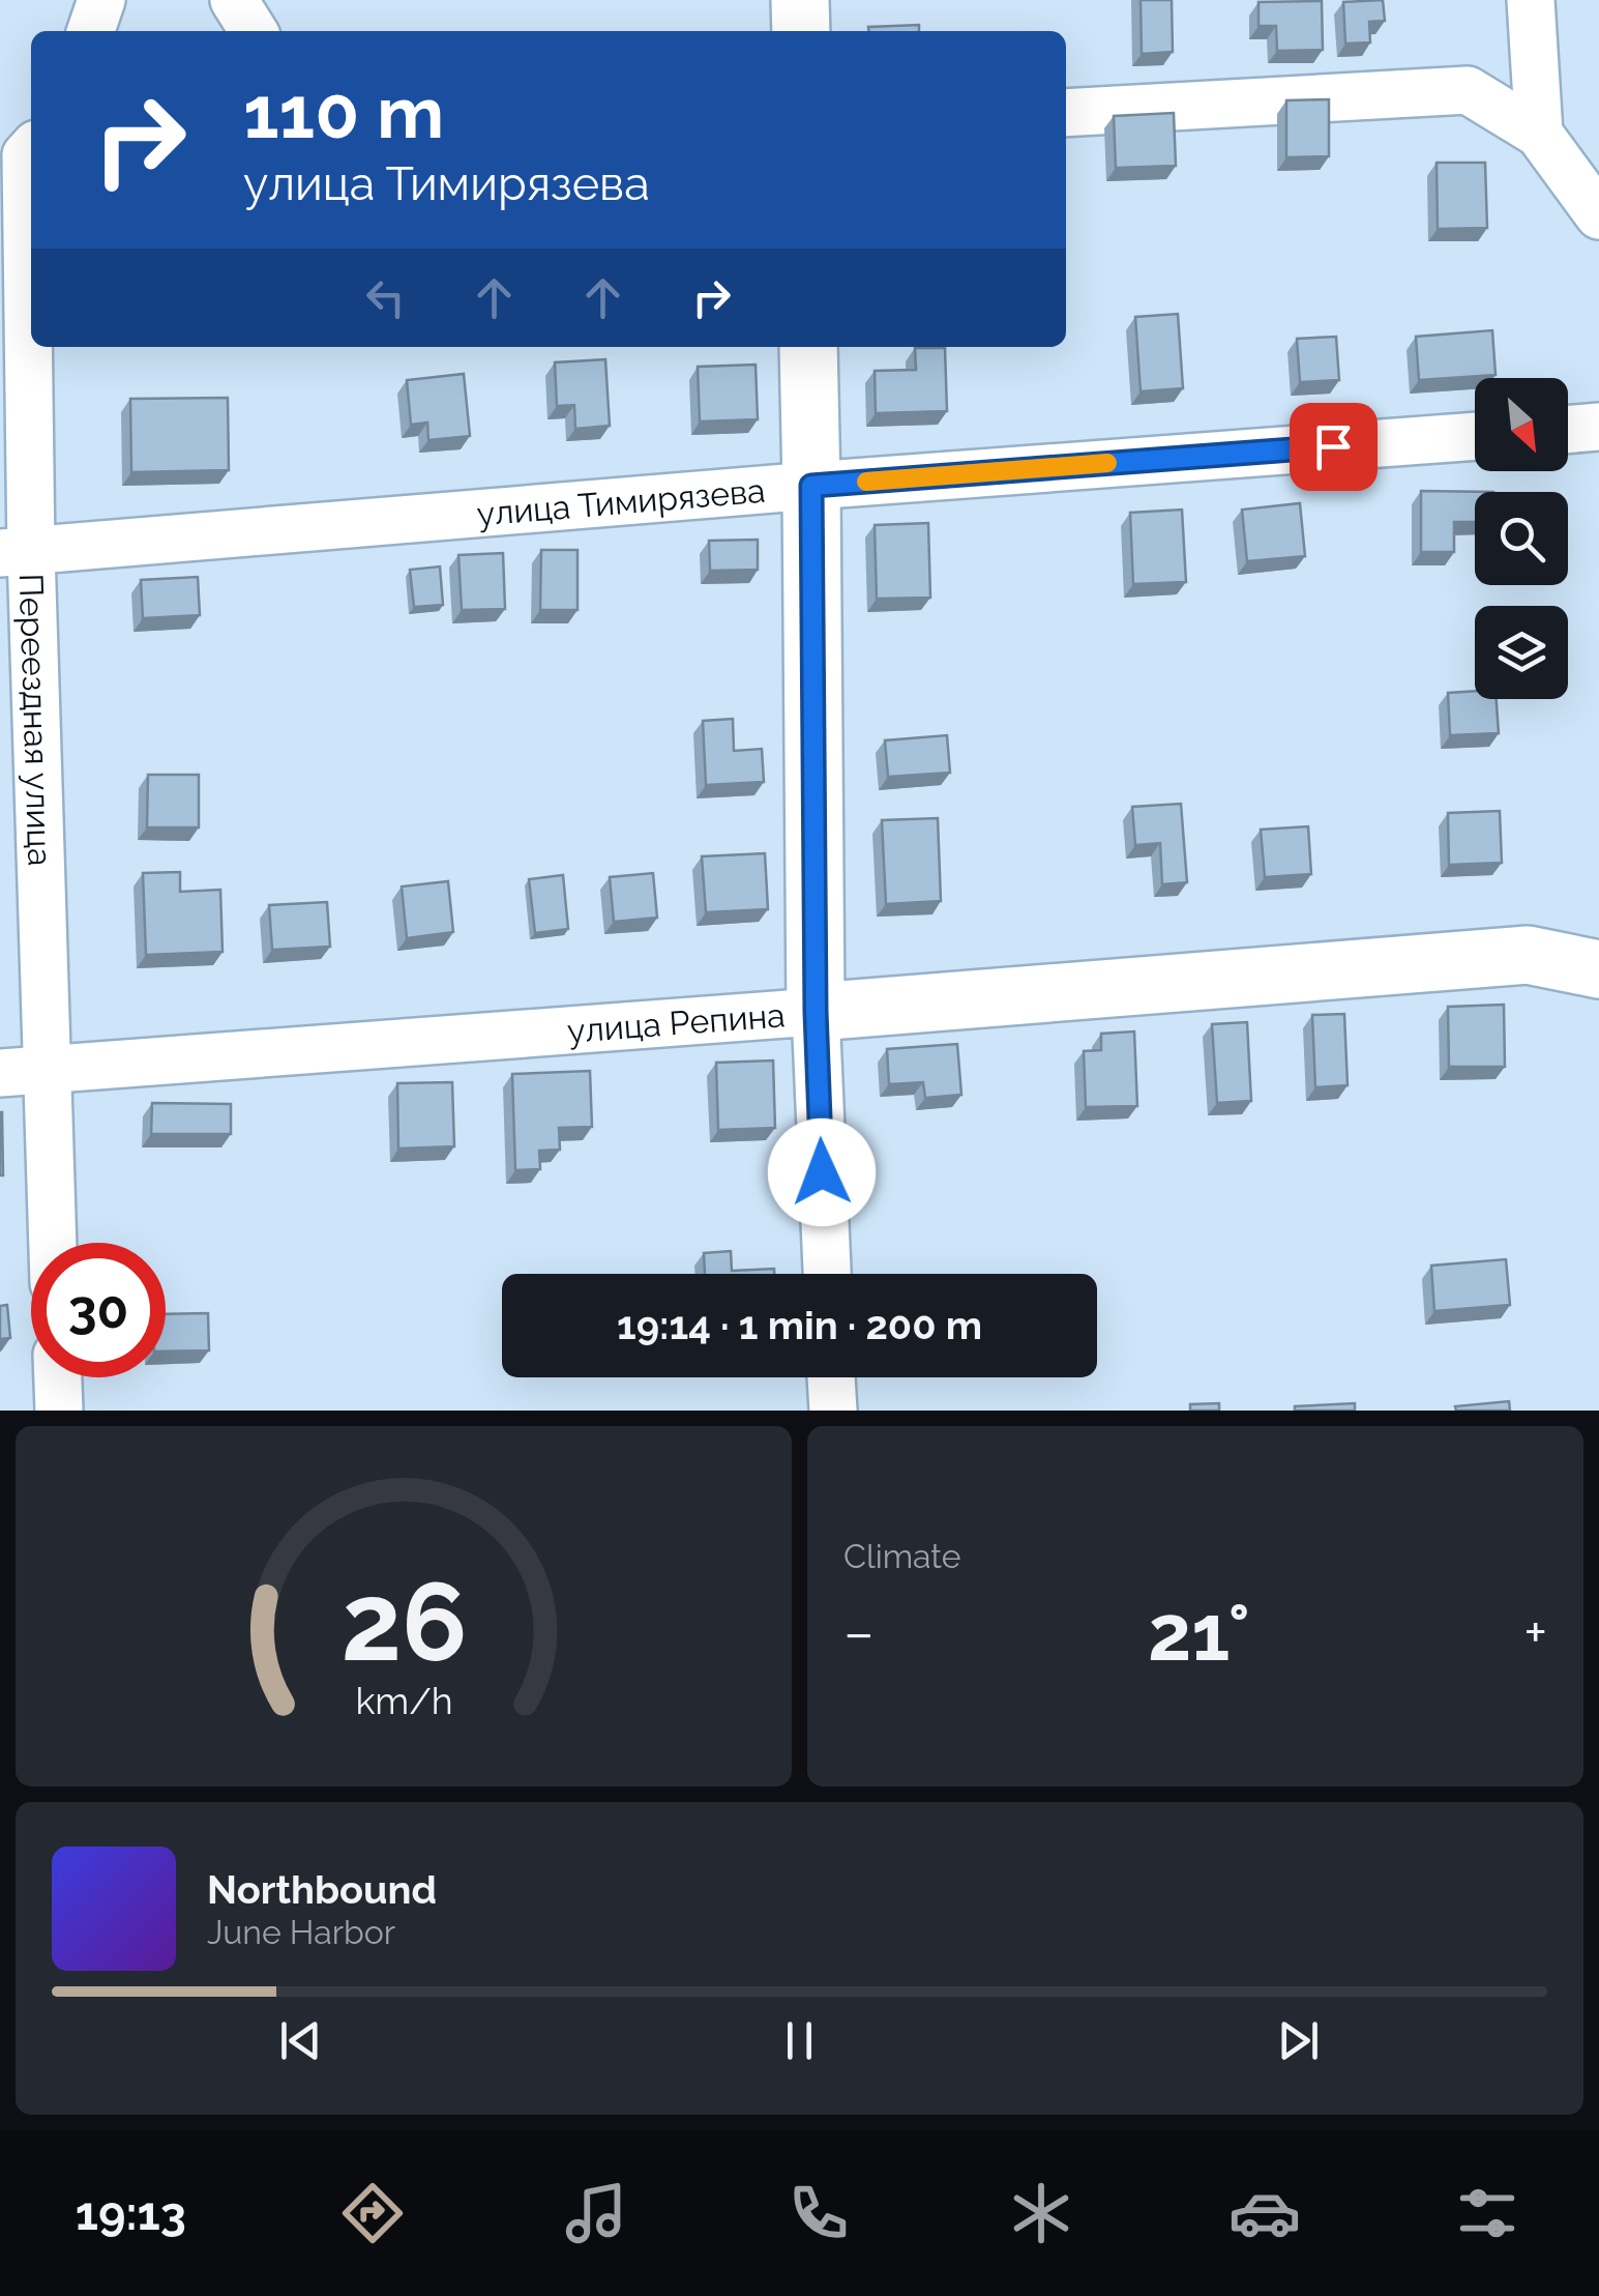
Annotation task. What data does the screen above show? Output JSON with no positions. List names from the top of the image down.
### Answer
{
  "streets": {
    "street": ["улица Тимирязева", "Переездная улица", "улица Репина"]
  },
  "crossings": [
    ["улица Тимирязева", "Переездная улица"],
    ["Переездная улица", "улица Репина"]
  ],
  "north": "bottom right",
  "page": {
    "turn": ["110 m", "улица Тимирязева"],
    "limit": "30",
    "trip": "19:14 · 1 min · 200 m",
    "tile": "Climate",
    "heat": ["−", "21°", "+"],
    "song": ["Northbound", "June Harbor"],
    "tabs": "19:13",
    "gauge": ["26", "km/h"]
  }
}
